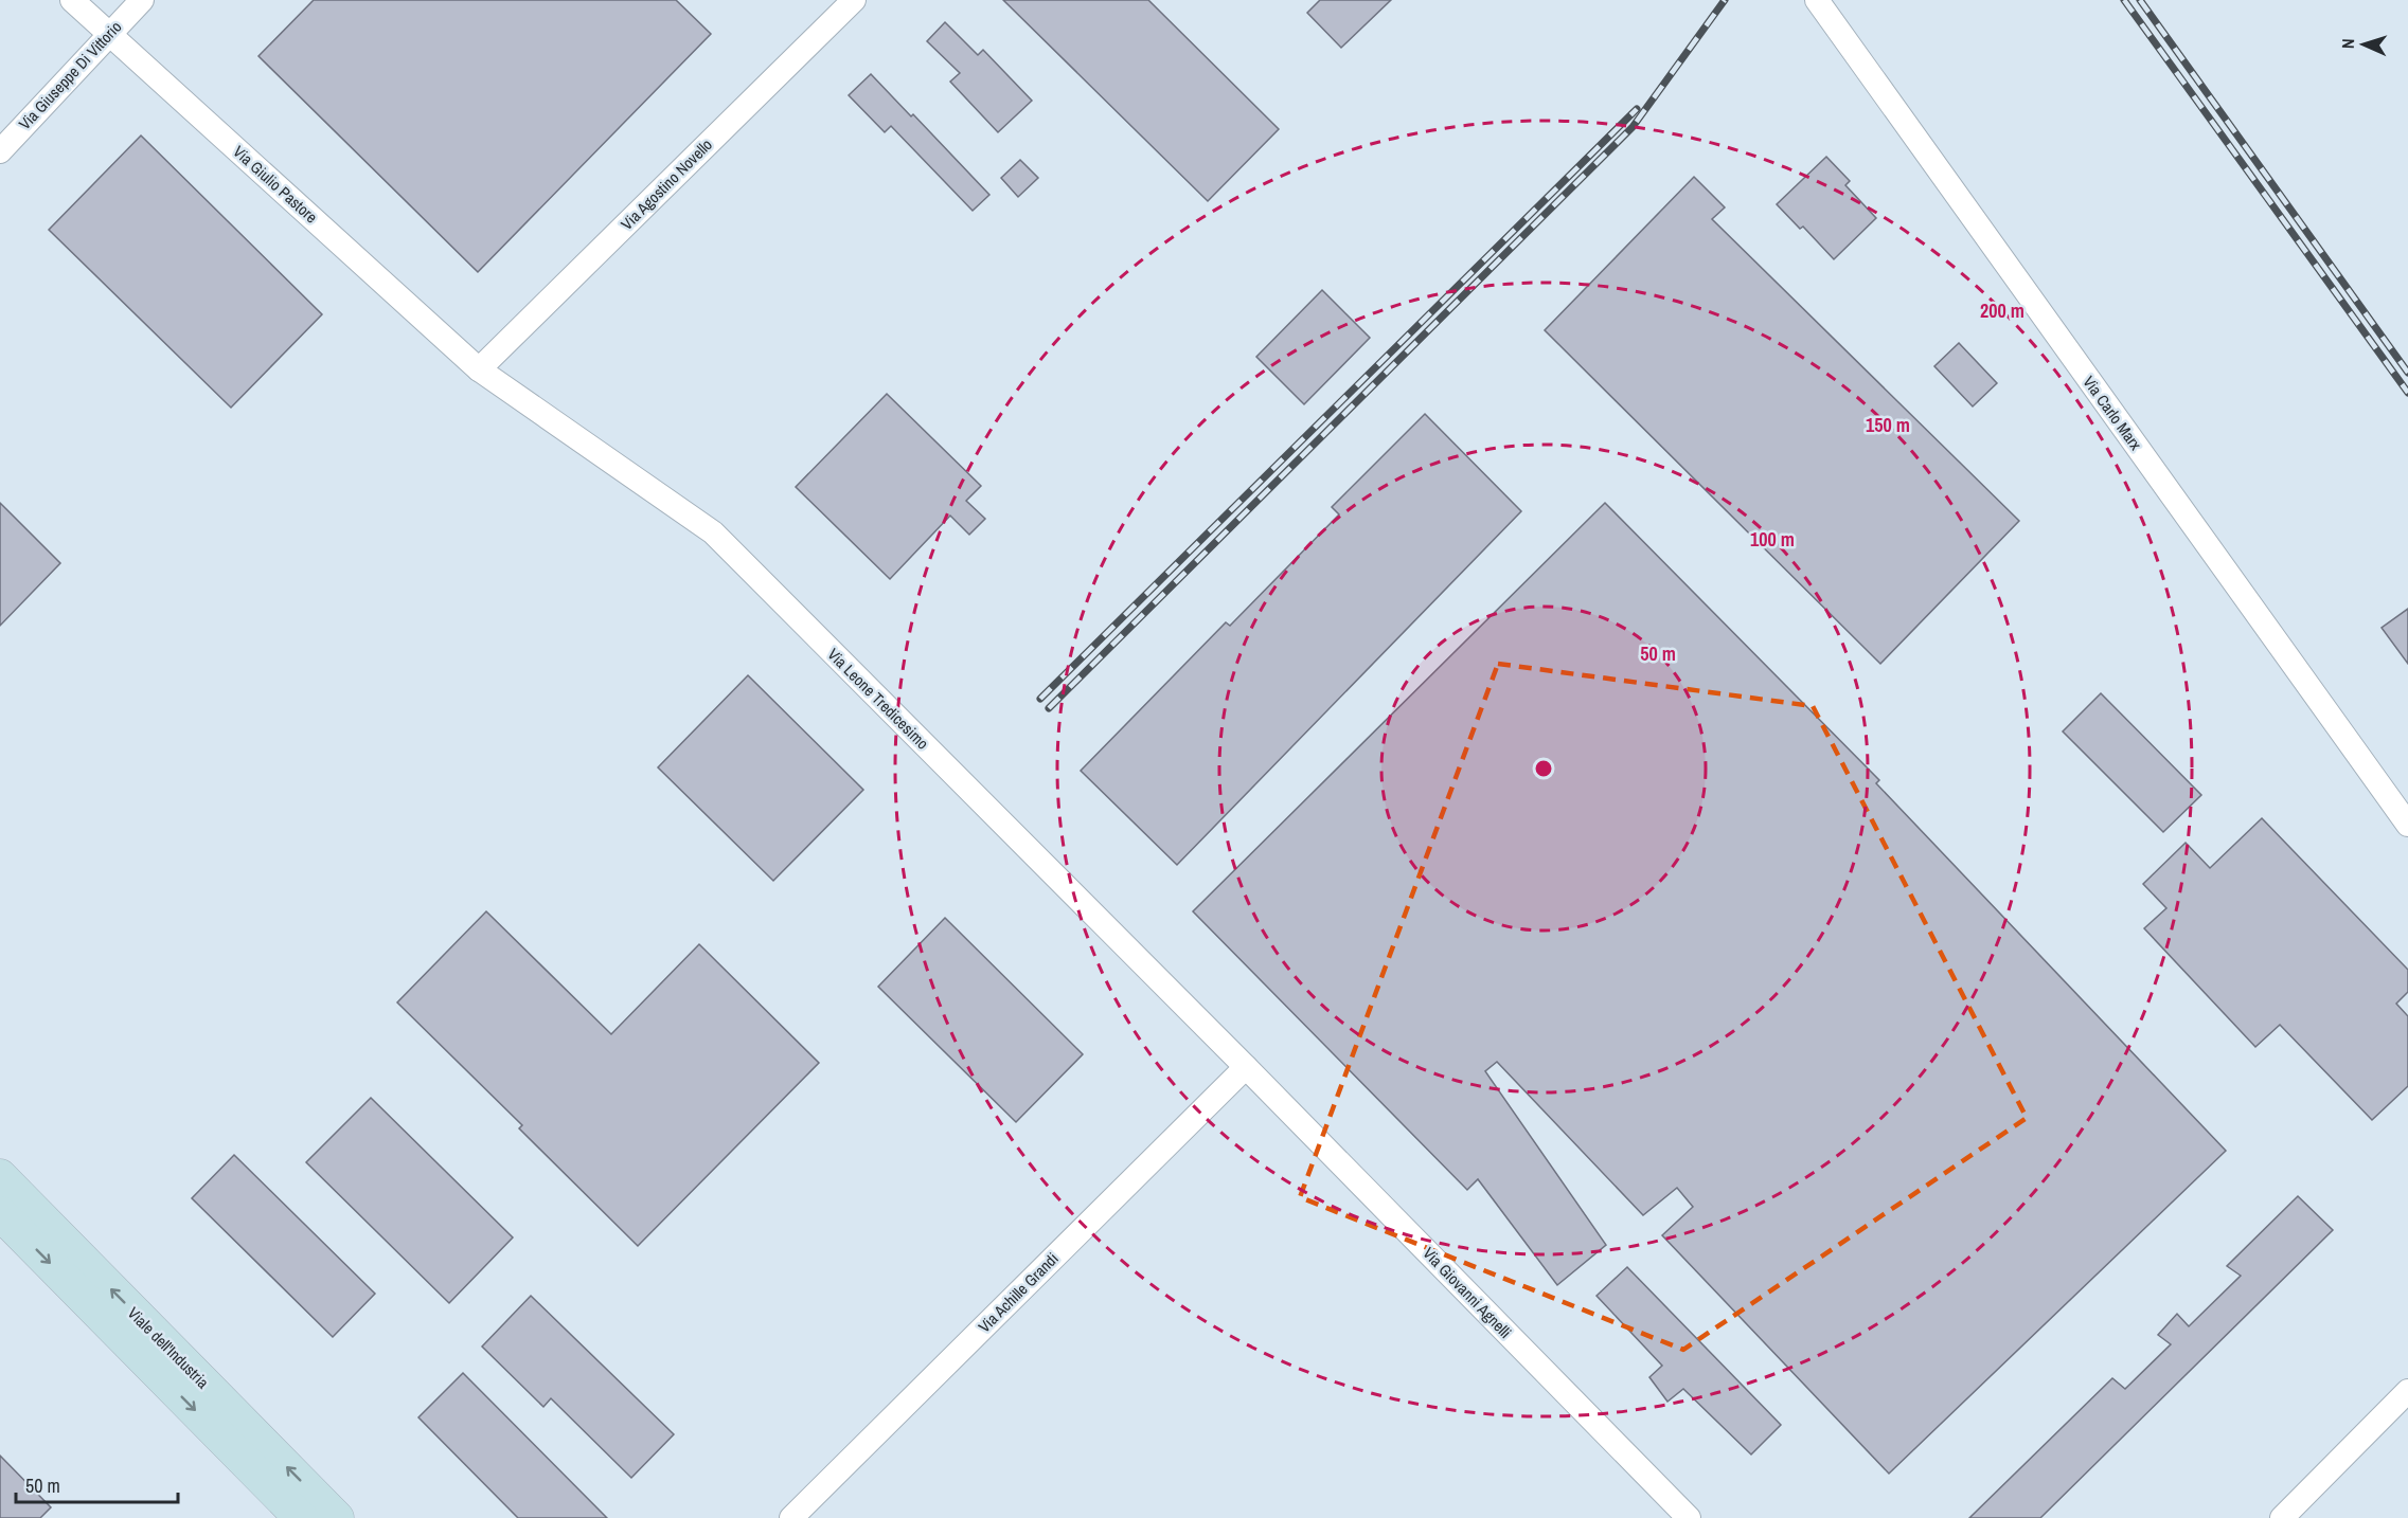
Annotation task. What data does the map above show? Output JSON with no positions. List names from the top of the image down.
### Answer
{
  "streets": {
    "main road": ["Viale dell'Industria"],
    "street": [
      "Via Giuseppe Di Vittorio",
      "Via Giulio Pastore",
      "Via Agostino Novello",
      "Via Carlo Marx",
      "Via Leone Tredicesimo",
      "Via Achille Grandi",
      "Via Giovanni Agnelli"
    ]
  },
  "crossings": [
    ["Via Giuseppe Di Vittorio", "Via Giulio Pastore"],
    ["Via Giulio Pastore", "Via Agostino Novello"],
    ["Via Giulio Pastore", "Via Leone Tredicesimo"],
    ["Via Agostino Novello", "Via Leone Tredicesimo"],
    ["Via Leone Tredicesimo", "Via Achille Grandi"],
    ["Via Leone Tredicesimo", "Via Giovanni Agnelli"],
    ["Via Achille Grandi", "Via Giovanni Agnelli"]
  ],
  "scale_bar": "50 m",
  "north": "left",
  "rings": [
    "200 m",
    "150 m",
    "100 m",
    "50 m"
  ]
}
